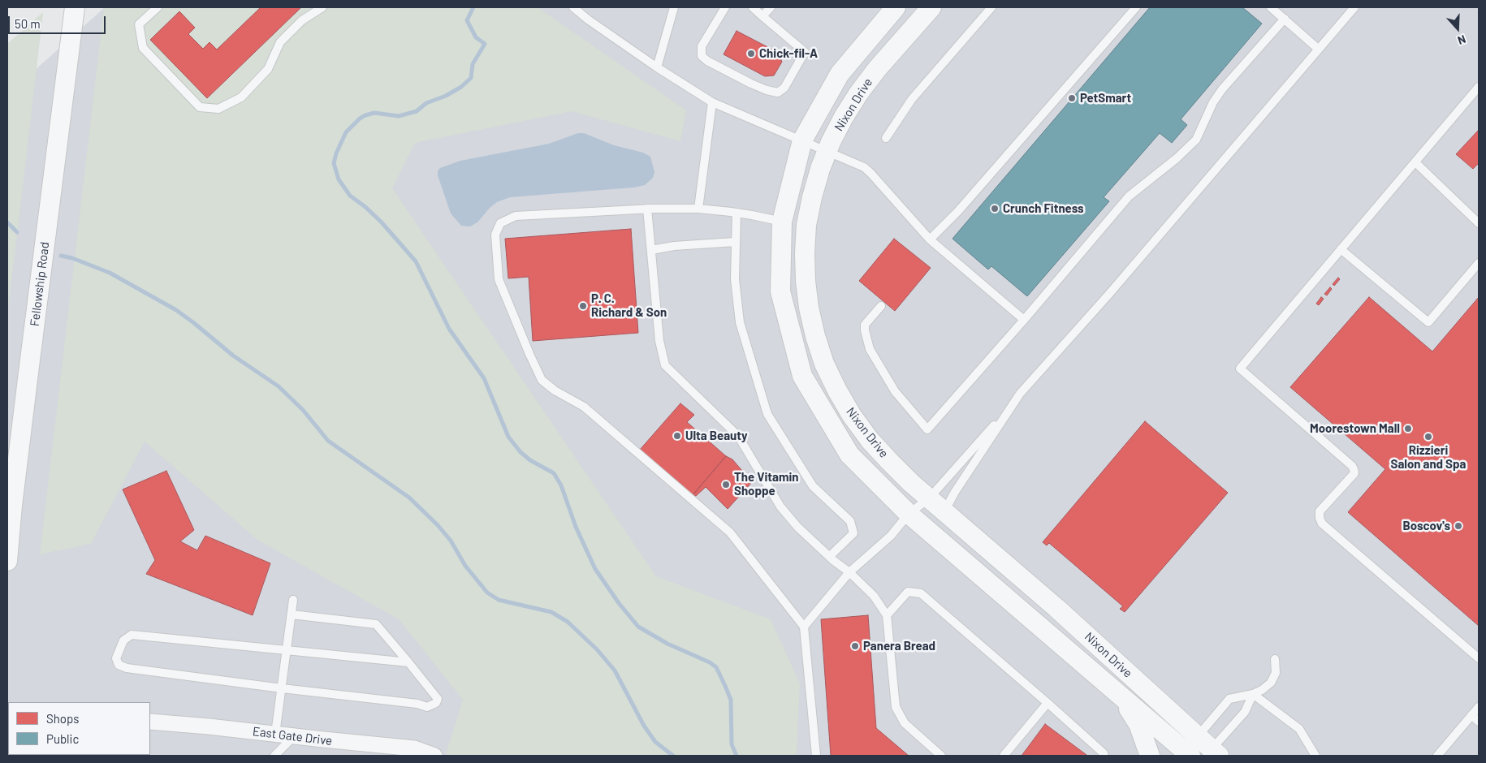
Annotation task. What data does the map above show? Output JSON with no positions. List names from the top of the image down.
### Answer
{
  "streets": {
    "street": ["Nixon Drive", "Fellowship Road", "East Gate Drive"]
  },
  "places": [
    "Chick-fil-A",
    "PetSmart",
    "Crunch Fitness",
    "P. C. Richard & Son",
    "Moorestown Mall",
    "Ulta Beauty",
    "Rizzieri Salon and Spa",
    "The Vitamin Shoppe",
    "Boscov's",
    "Panera Bread"
  ],
  "legend": ["Shops", "Public"],
  "scale_bar": "50 m",
  "north": "bottom"
}
